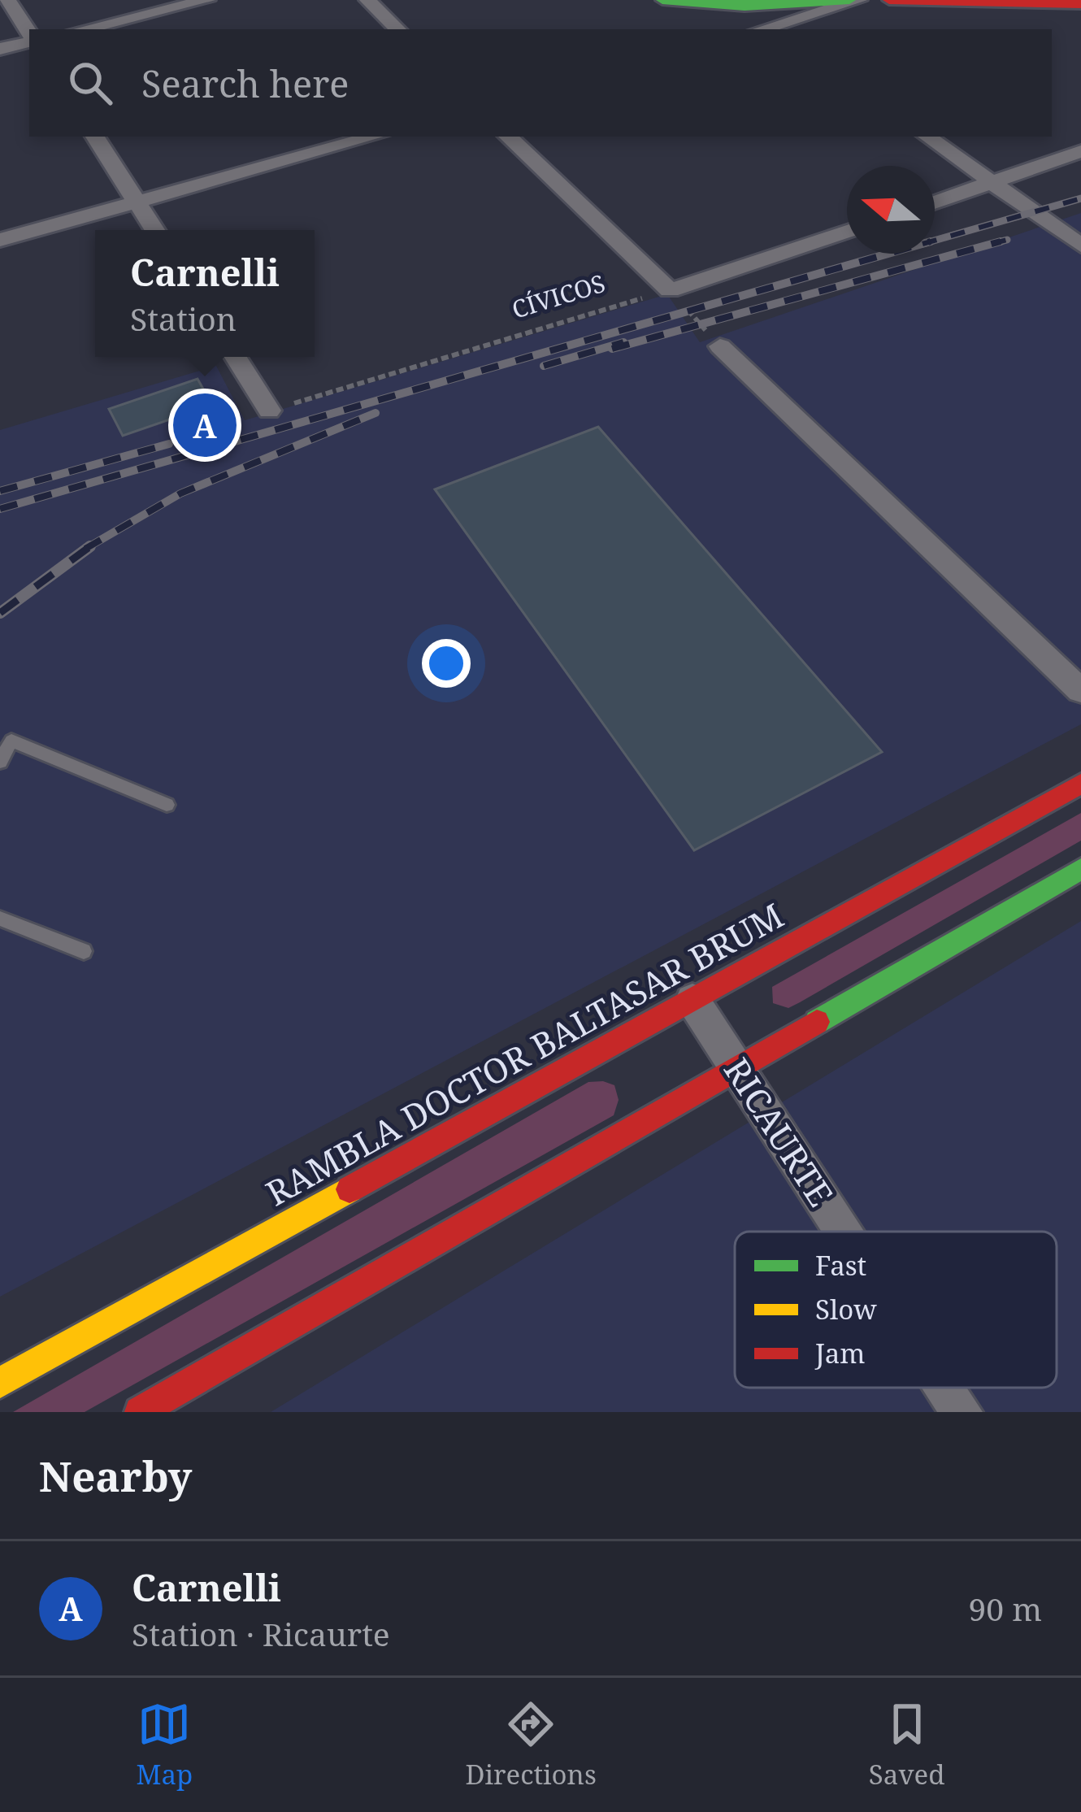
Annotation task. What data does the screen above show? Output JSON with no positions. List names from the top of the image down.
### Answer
{
  "streets": {
    "main road": ["RAMBLA DOCTOR BALTASAR BRUM"],
    "street": ["RICAURTE"],
    "path": ["CÍVICOS"]
  },
  "crossings": [
    ["RAMBLA DOCTOR BALTASAR BRUM", "RICAURTE"]
  ],
  "legend": ["Fast", "Slow", "Jam"],
  "north": "left",
  "page": {
    "search": "Search here",
    "popup": ["Carnelli", "Station"],
    "pins": "A",
    "heading": "Nearby",
    "list": [
      {
        "mark": "A",
        "name": "Carnelli",
        "note": "Station · Ricaurte",
        "value": "90 m"
      }
    ],
    "nav": ["Map", "Directions", "Saved"]
  }
}
